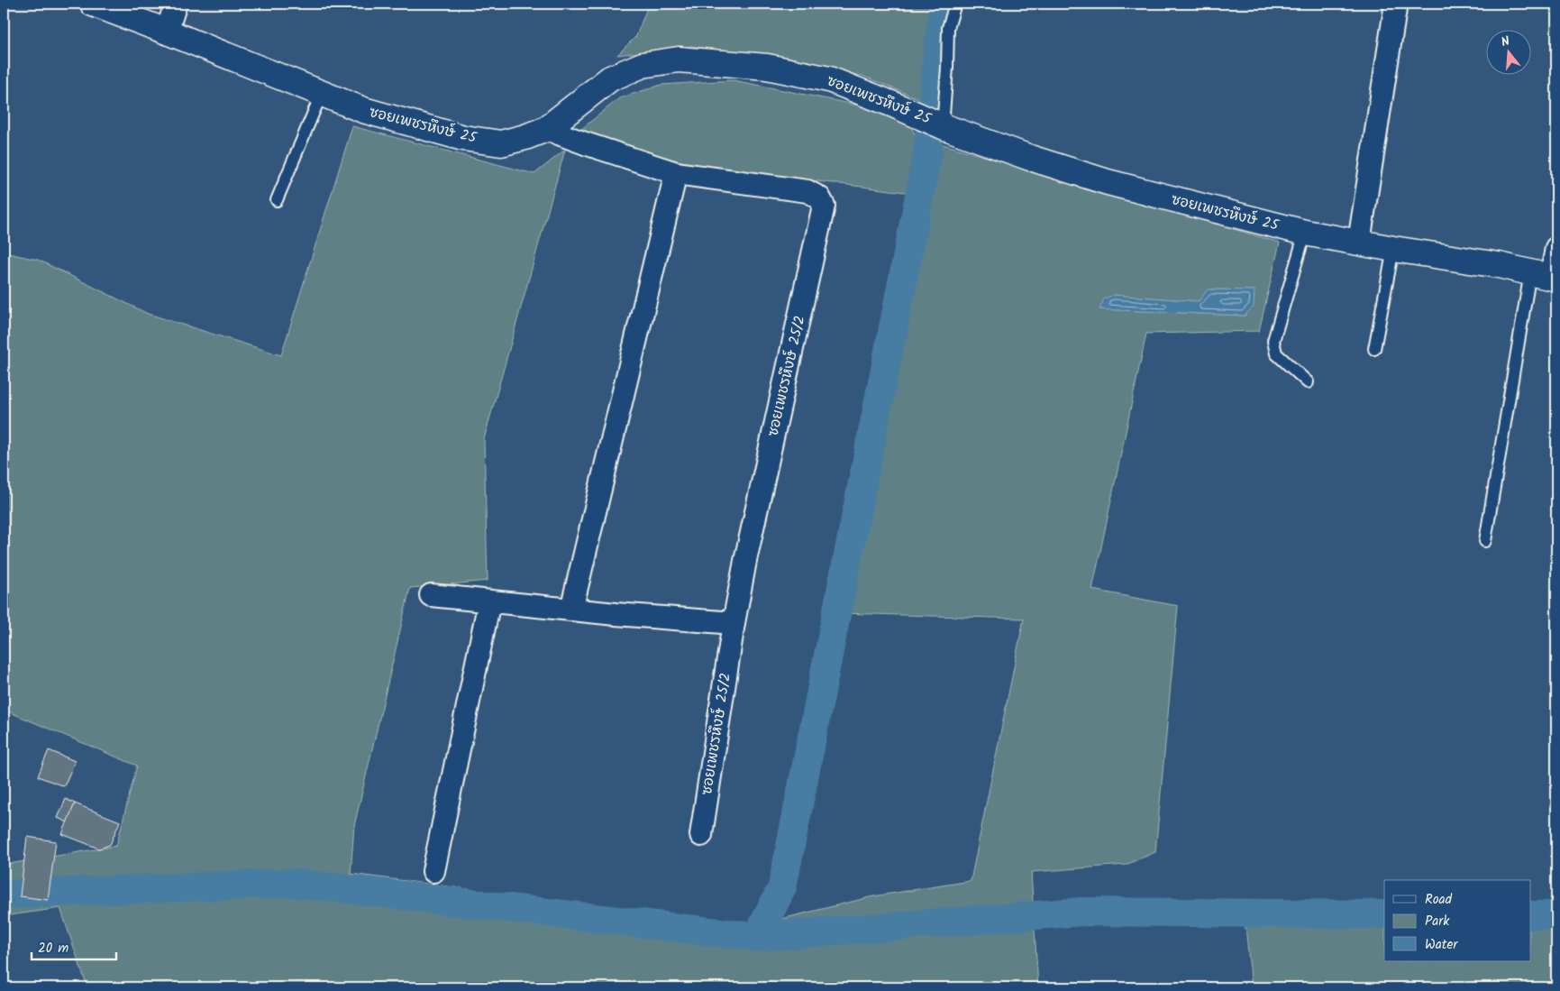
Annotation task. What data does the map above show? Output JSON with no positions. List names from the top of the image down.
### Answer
{
  "streets": {
    "street": ["ซอยเพชรหึงษ์ 25", "ซอยเพชรหึงษ์ 25/2"]
  },
  "crossings": [
    ["ซอยเพชรหึงษ์ 25", "ซอยเพชรหึงษ์ 25/2"]
  ],
  "legend": ["Road", "Park", "Water"],
  "scale_bar": "20 m",
  "north": "top"
}
